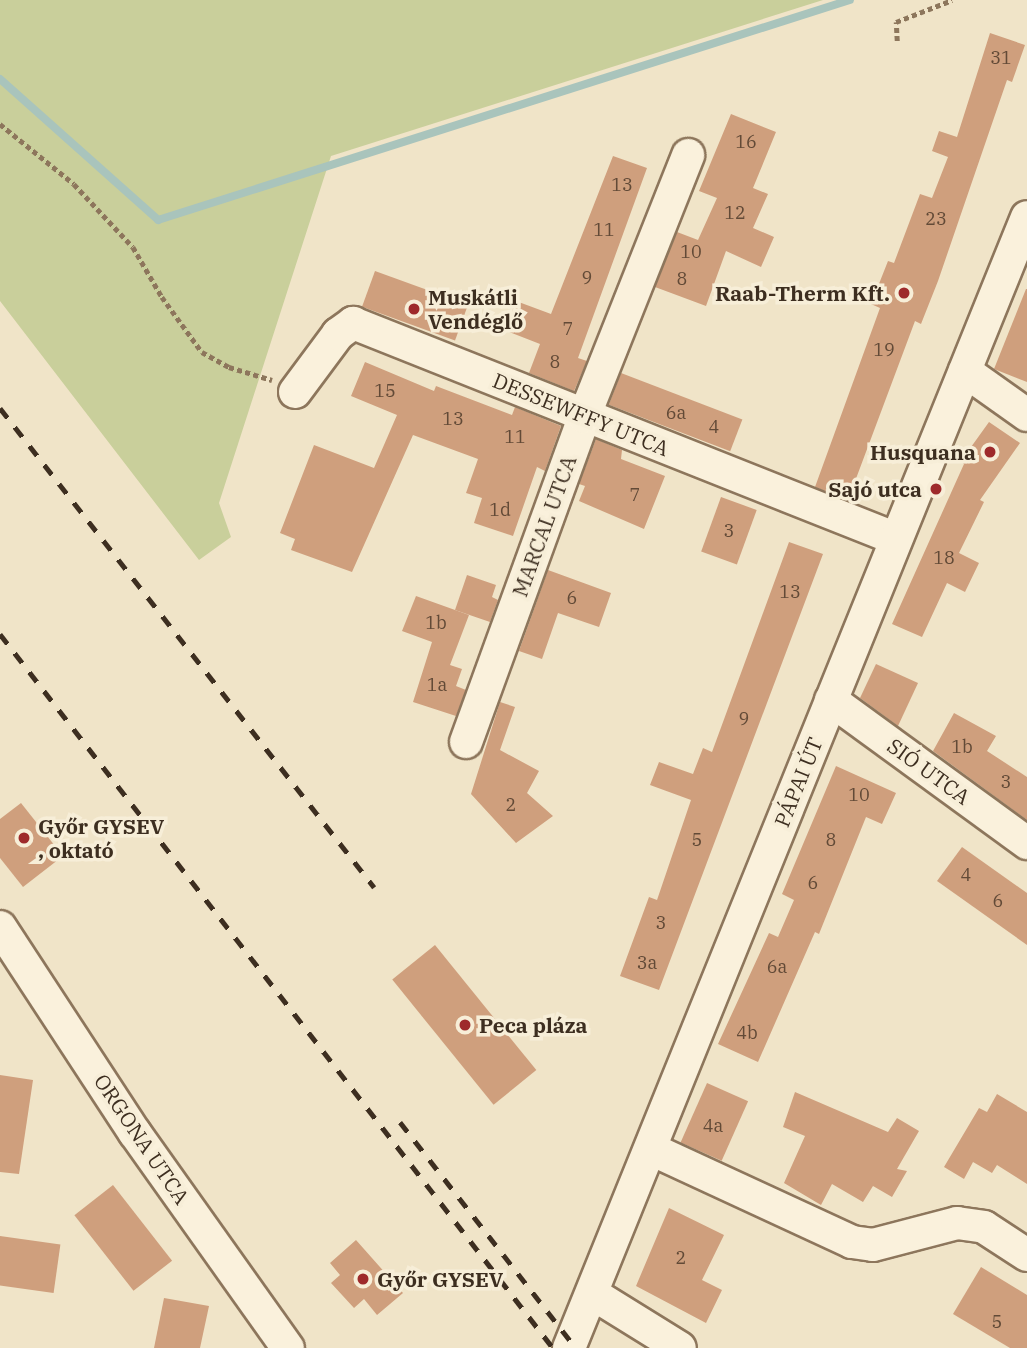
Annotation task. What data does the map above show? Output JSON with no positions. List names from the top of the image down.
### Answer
{
  "streets": {
    "street": [
      "DESSEWFFY UTCA",
      "MARCAL UTCA",
      "SIÓ UTCA",
      "PÁPAI ÚT",
      "ORGONA UTCA"
    ]
  },
  "crossings": [
    ["DESSEWFFY UTCA", "MARCAL UTCA"],
    ["DESSEWFFY UTCA", "PÁPAI ÚT"],
    ["SIÓ UTCA", "PÁPAI ÚT"]
  ],
  "places": [
    "Raab-Therm Kft.",
    "Muskátli Vendéglő",
    "Husquana",
    "Sajó utca",
    "Győr GYSEV , oktató",
    "Peca pláza",
    "Győr GYSEV"
  ],
  "house_numbers": [
    "31",
    "16",
    "13",
    "12",
    "23",
    "11",
    "10",
    "9",
    "8",
    "7",
    "19",
    "8",
    "15",
    "6a",
    "13",
    "4",
    "11",
    "7",
    "1d",
    "3",
    "18",
    "13",
    "6",
    "1b",
    "1a",
    "9",
    "1b",
    "3",
    "10",
    "2",
    "5",
    "8",
    "4",
    "6",
    "6",
    "3",
    "3a",
    "6a",
    "4b",
    "4a",
    "2",
    "5"
  ]
}
